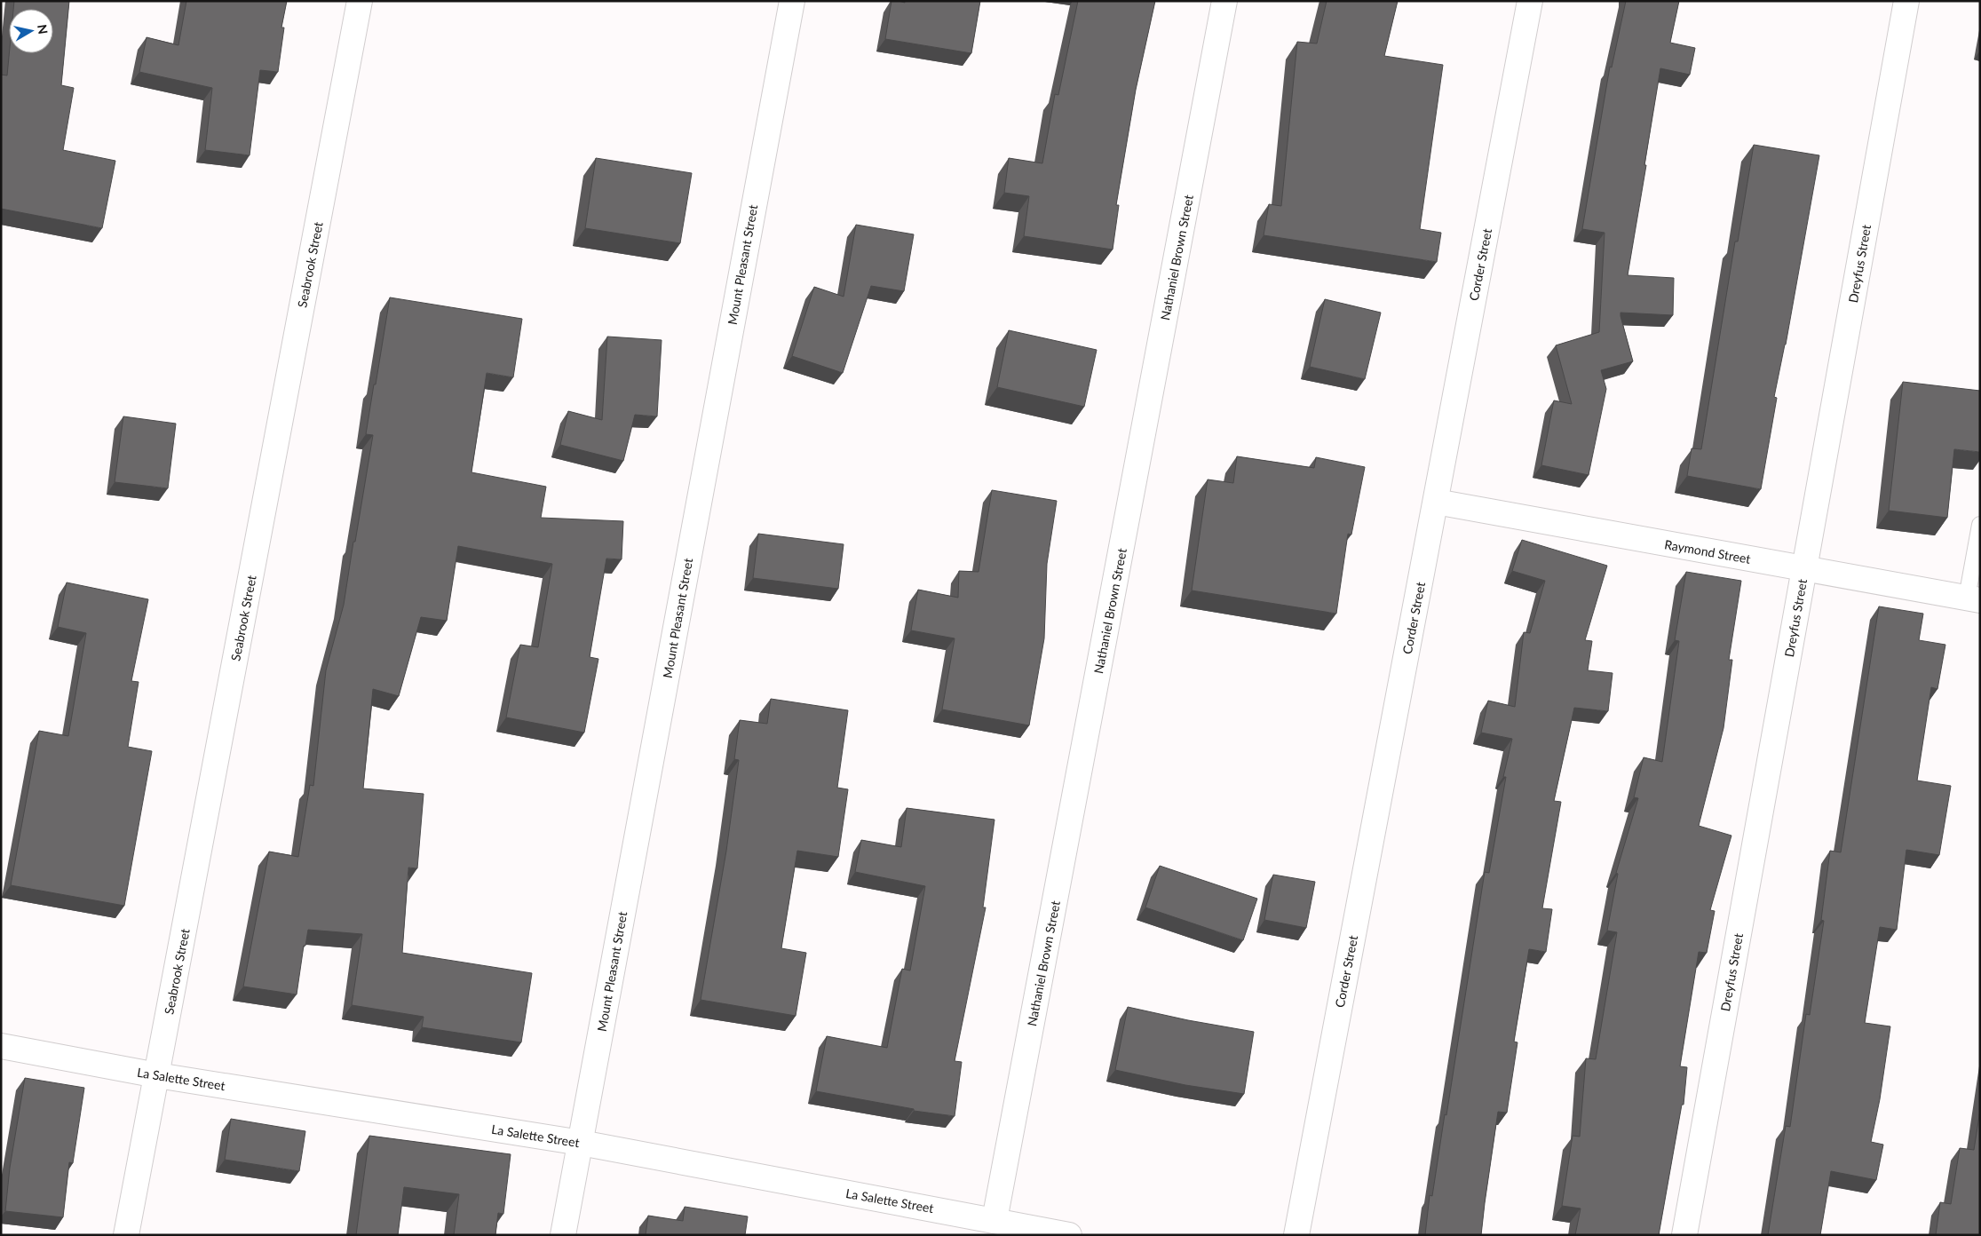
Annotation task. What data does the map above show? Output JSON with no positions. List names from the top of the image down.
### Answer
{
  "streets": {
    "street": [
      "Nathaniel Brown Street",
      "Dreyfus Street",
      "Seabrook Street",
      "Mount Pleasant Street",
      "Corder Street",
      "Raymond Street",
      "La Salette Street"
    ]
  },
  "crossings": [
    ["Nathaniel Brown Street", "La Salette Street"],
    ["Dreyfus Street", "Raymond Street"],
    ["Seabrook Street", "La Salette Street"],
    ["Mount Pleasant Street", "La Salette Street"],
    ["Corder Street", "Raymond Street"]
  ],
  "north": "right"
}
